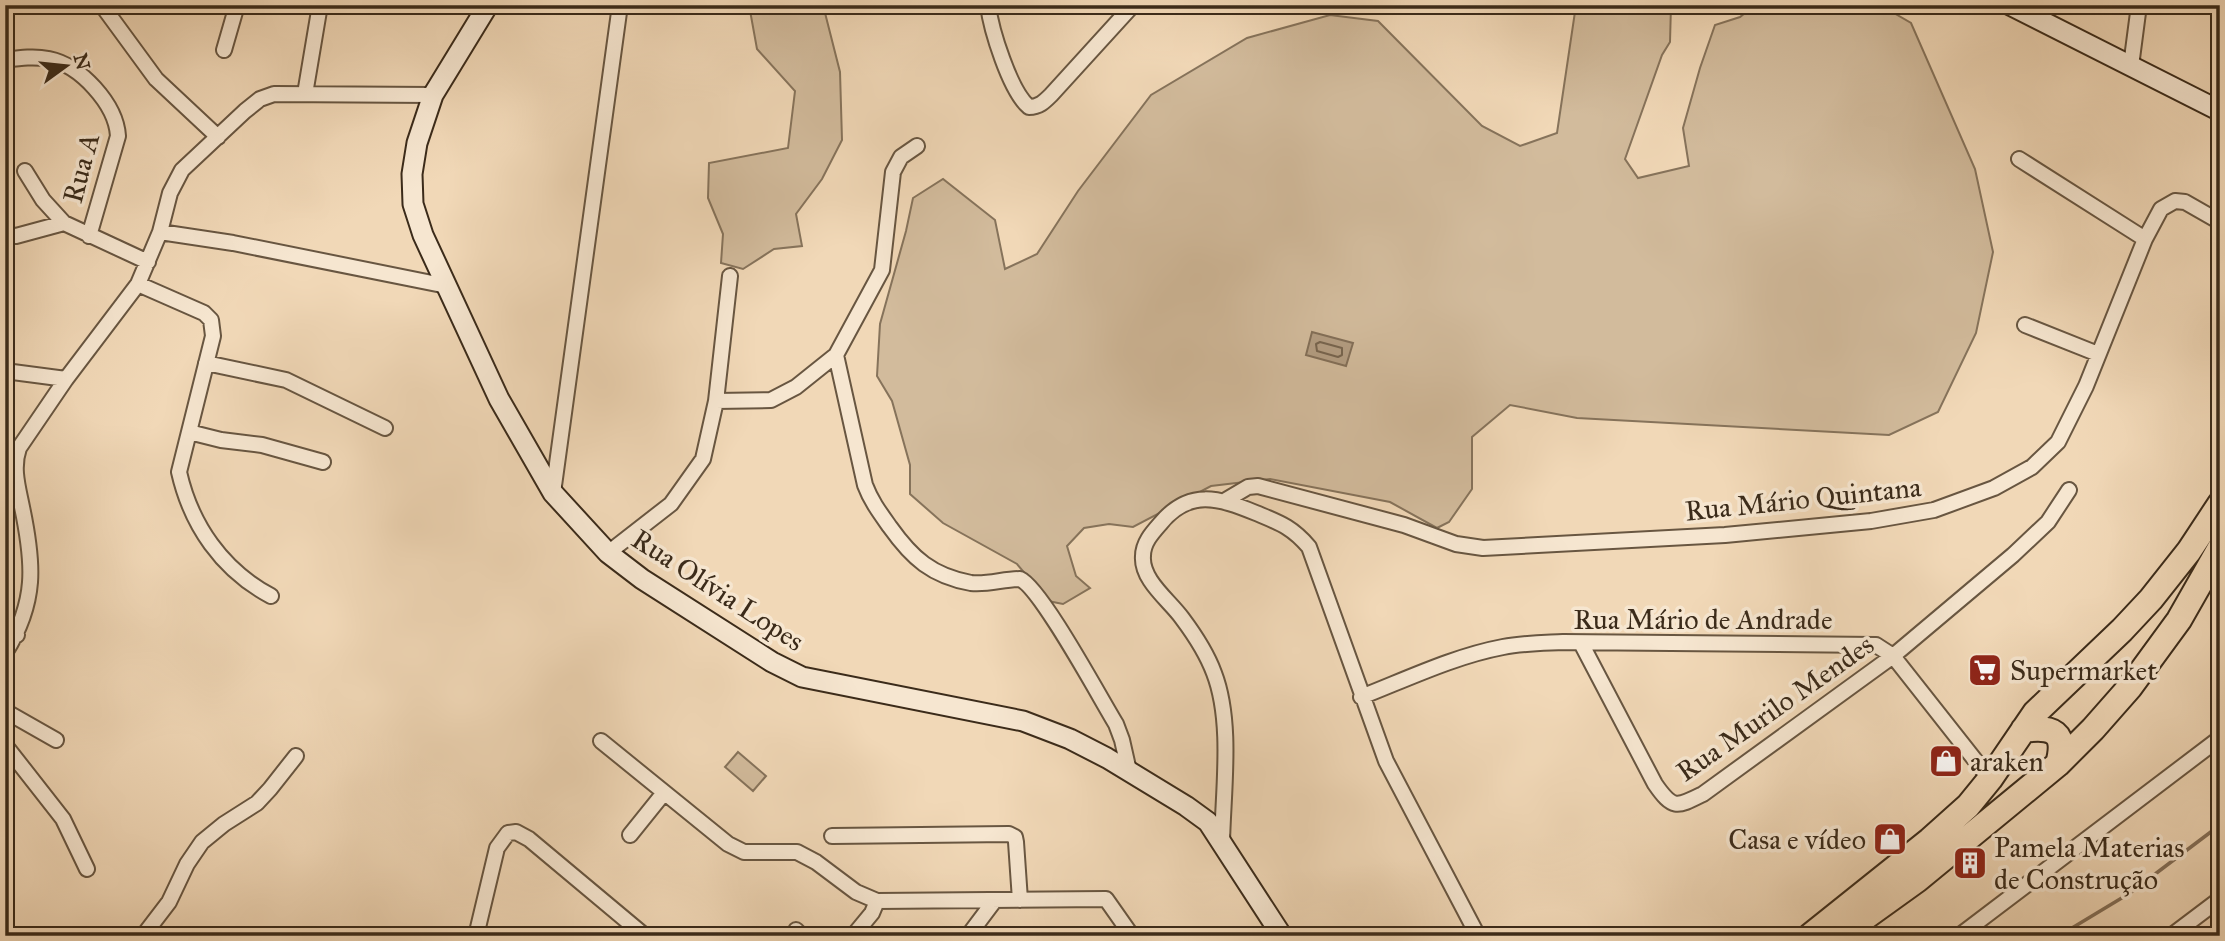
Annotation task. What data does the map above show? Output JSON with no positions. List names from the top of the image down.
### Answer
{
  "streets": {
    "street": [
      "Rua A",
      "Rua Mário Quintana",
      "Rua Olívia Lopes",
      "Rua Mário de Andrade",
      "Rua Murilo Mendes"
    ]
  },
  "crossings": [
    ["Rua Mário de Andrade", "Rua Murilo Mendes"]
  ],
  "places": {
    "supermarket": ["Supermarket"],
    "shop": ["araken", "Casa e vídeo"],
    "building": ["Pamela Materias de Construção"]
  },
  "north": "right"
}
